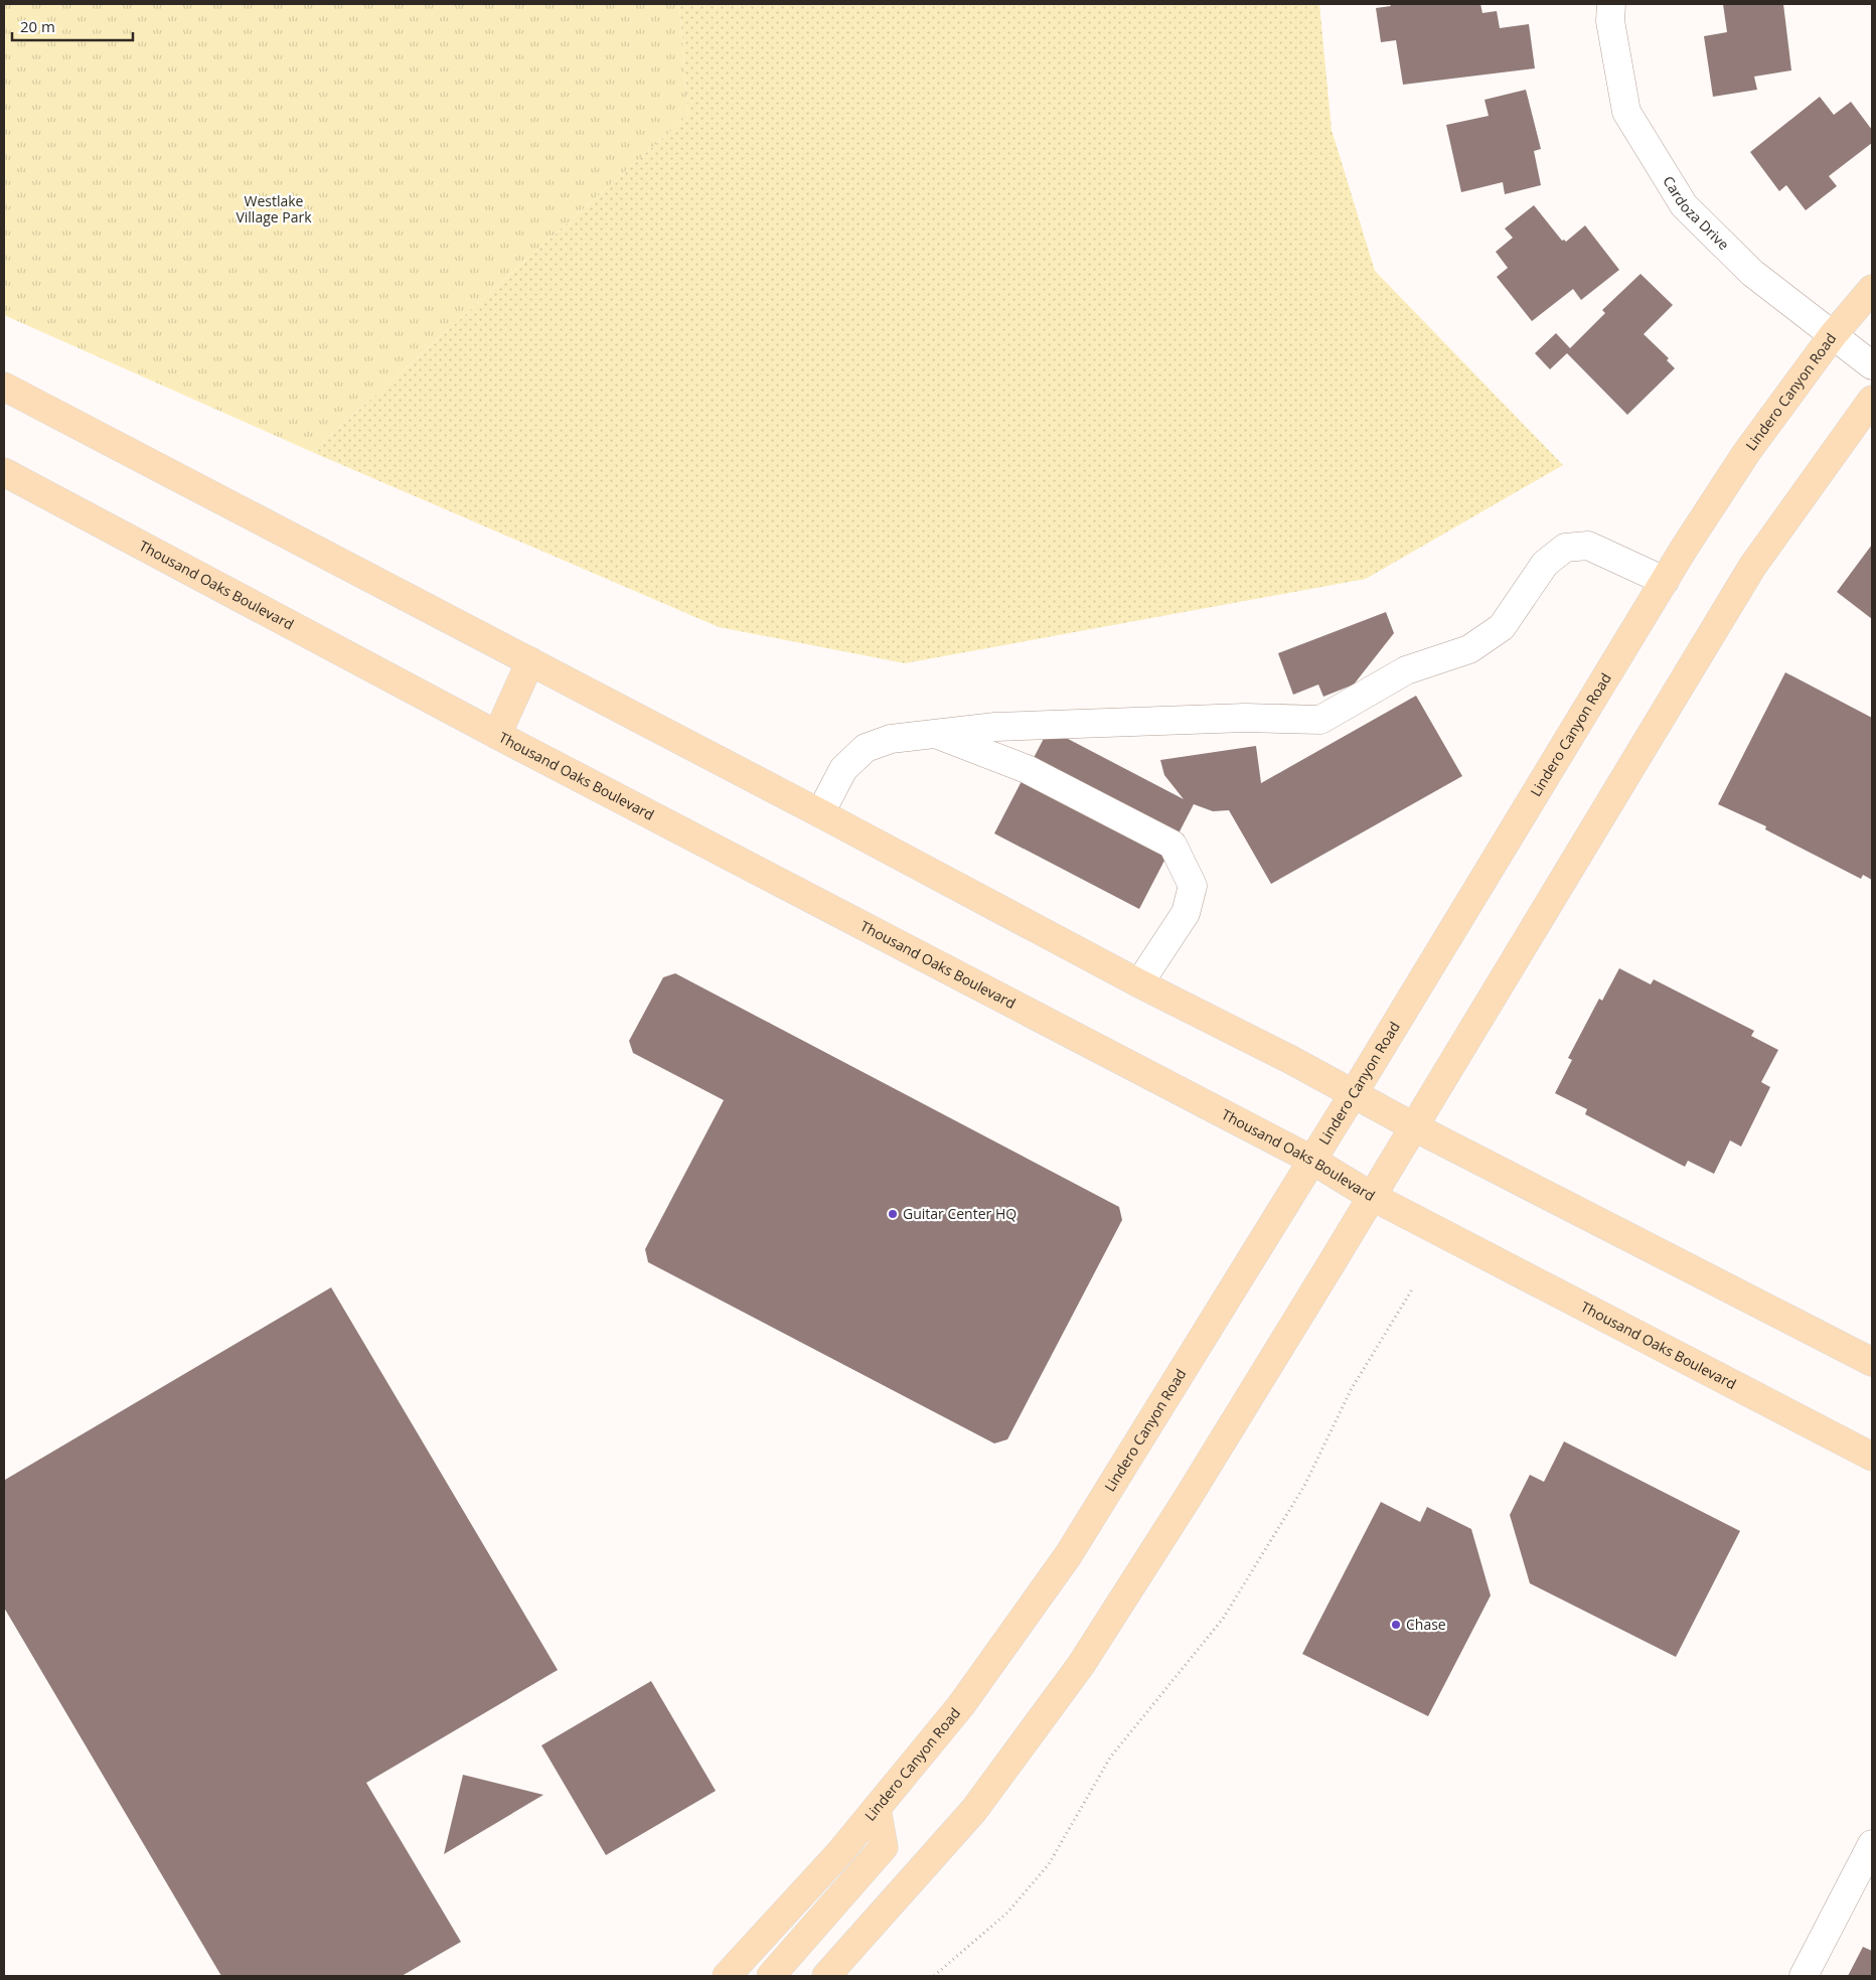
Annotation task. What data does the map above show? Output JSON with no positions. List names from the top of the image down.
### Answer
{
  "streets": {
    "main road": ["Lindero Canyon Road", "Thousand Oaks Boulevard"],
    "street": ["Cardoza Drive"]
  },
  "crossings": [
    ["Cardoza Drive", "Lindero Canyon Road"],
    ["Lindero Canyon Road", "Thousand Oaks Boulevard"]
  ],
  "parks": ["Westlake Village Park"],
  "places": ["Guitar Center HQ", "Chase"],
  "scale_bar": "20 m"
}
